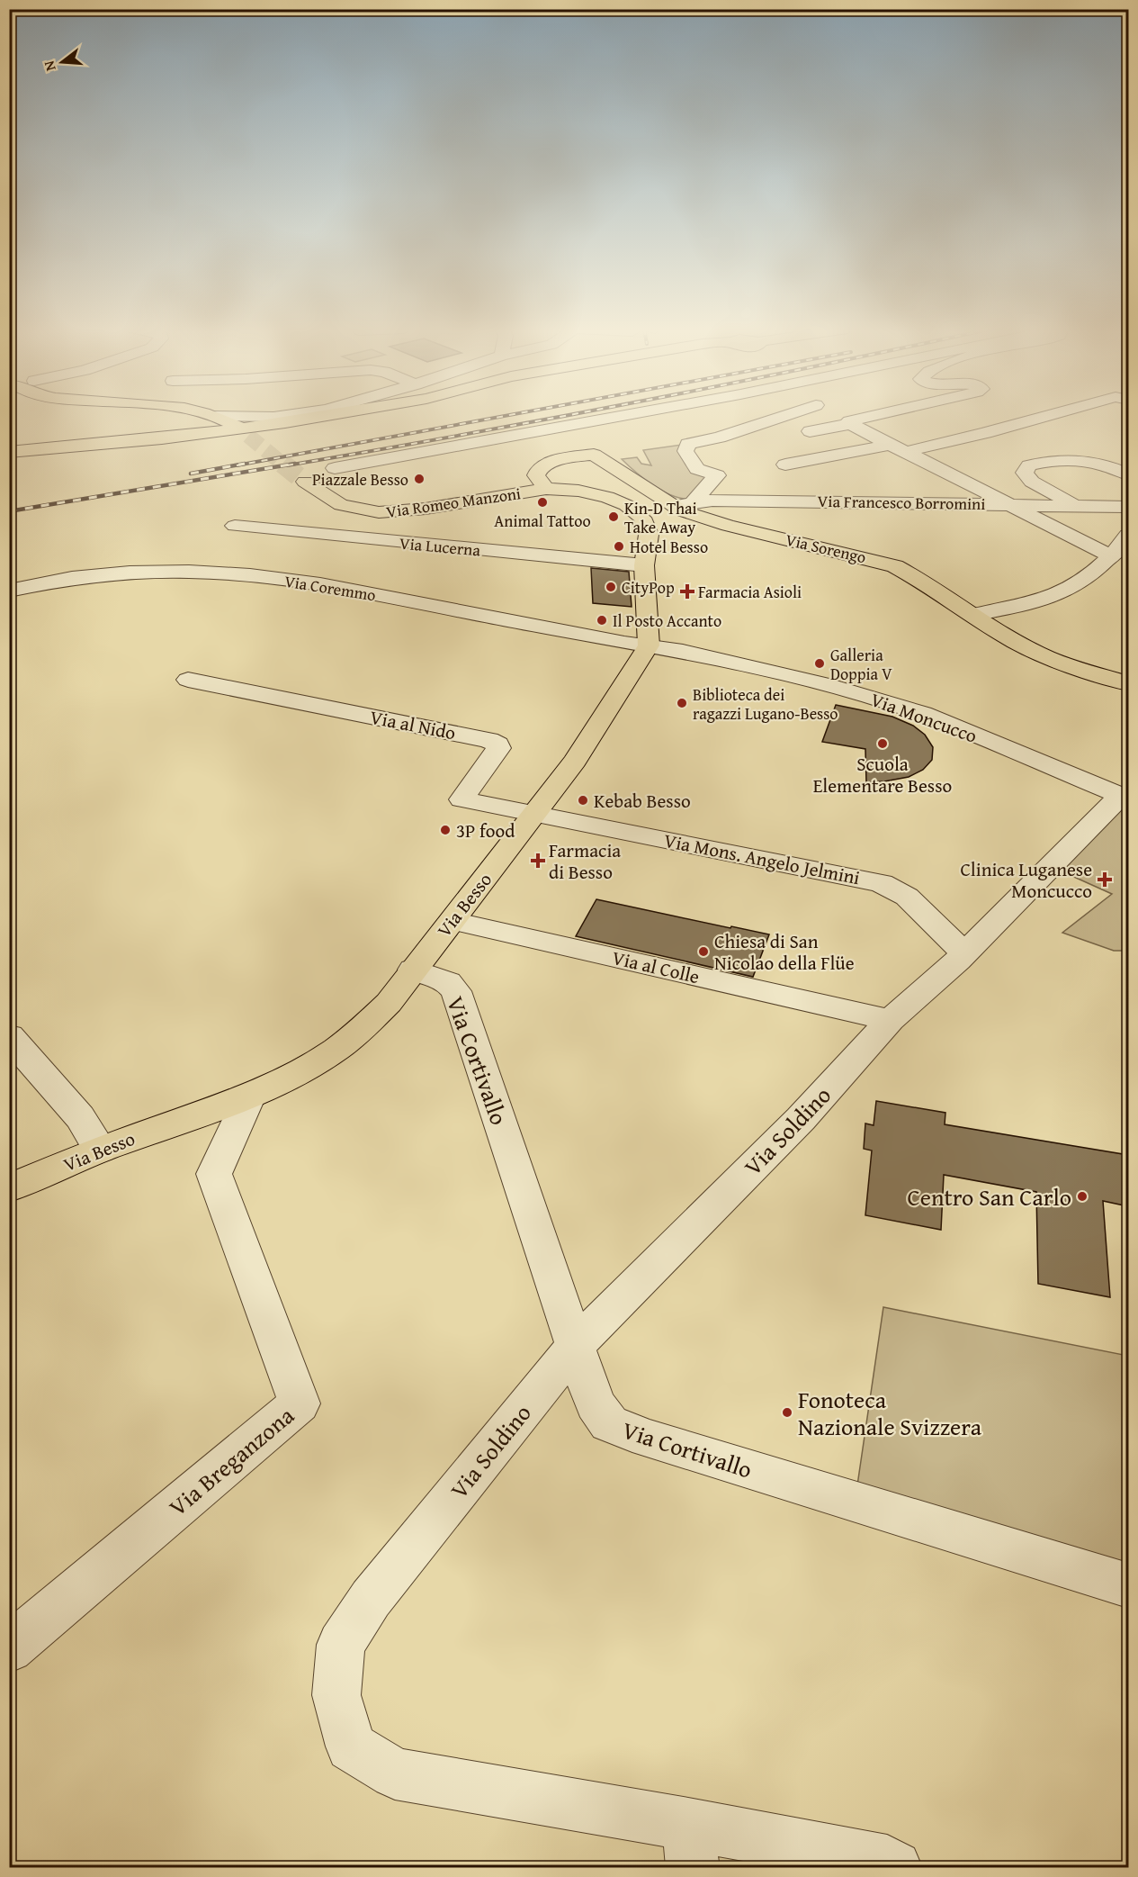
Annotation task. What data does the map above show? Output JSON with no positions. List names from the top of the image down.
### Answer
{
  "streets": {
    "main road": ["Via Romeo Manzoni", "Via Sorengo", "Via Besso"],
    "street": [
      "Via Francesco Borromini",
      "Via Lucerna",
      "Via Coremmo",
      "Via Moncucco",
      "Via al Nido",
      "Via Mons. Angelo Jelmini",
      "Via al Colle",
      "Via Cortivallo",
      "Via Soldino",
      "Via Breganzona"
    ]
  },
  "crossings": [
    ["Via Francesco Borromini", "Via Sorengo"],
    ["Via Coremmo", "Via Moncucco"],
    ["Via Coremmo", "Via Besso"],
    ["Via Moncucco", "Via Besso"],
    ["Via Moncucco", "Via Soldino"],
    ["Via al Nido", "Via Mons. Angelo Jelmini"],
    ["Via al Nido", "Via Besso"],
    ["Via Mons. Angelo Jelmini", "Via Besso"],
    ["Via Mons. Angelo Jelmini", "Via Soldino"],
    ["Via Besso", "Via al Colle"],
    ["Via Besso", "Via Cortivallo"],
    ["Via Besso", "Via Breganzona"],
    ["Via al Colle", "Via Soldino"],
    ["Via Cortivallo", "Via Soldino"]
  ],
  "places": {
    "other": [
      "Piazzale Besso",
      "Animal Tattoo",
      "Kin-D Thai Take Away",
      "Hotel Besso",
      "CityPop",
      "Il Posto Accanto",
      "Galleria Doppia V",
      "Biblioteca dei ragazzi Lugano-Besso",
      "Scuola Elementare Besso",
      "Kebab Besso",
      "3P food",
      "Chiesa di San Nicolao della Flüe",
      "Centro San Carlo",
      "Fonoteca Nazionale Svizzera"
    ],
    "health": ["Farmacia Asioli", "Farmacia di Besso", "Clinica Luganese Moncucco"]
  },
  "north": "left"
}
